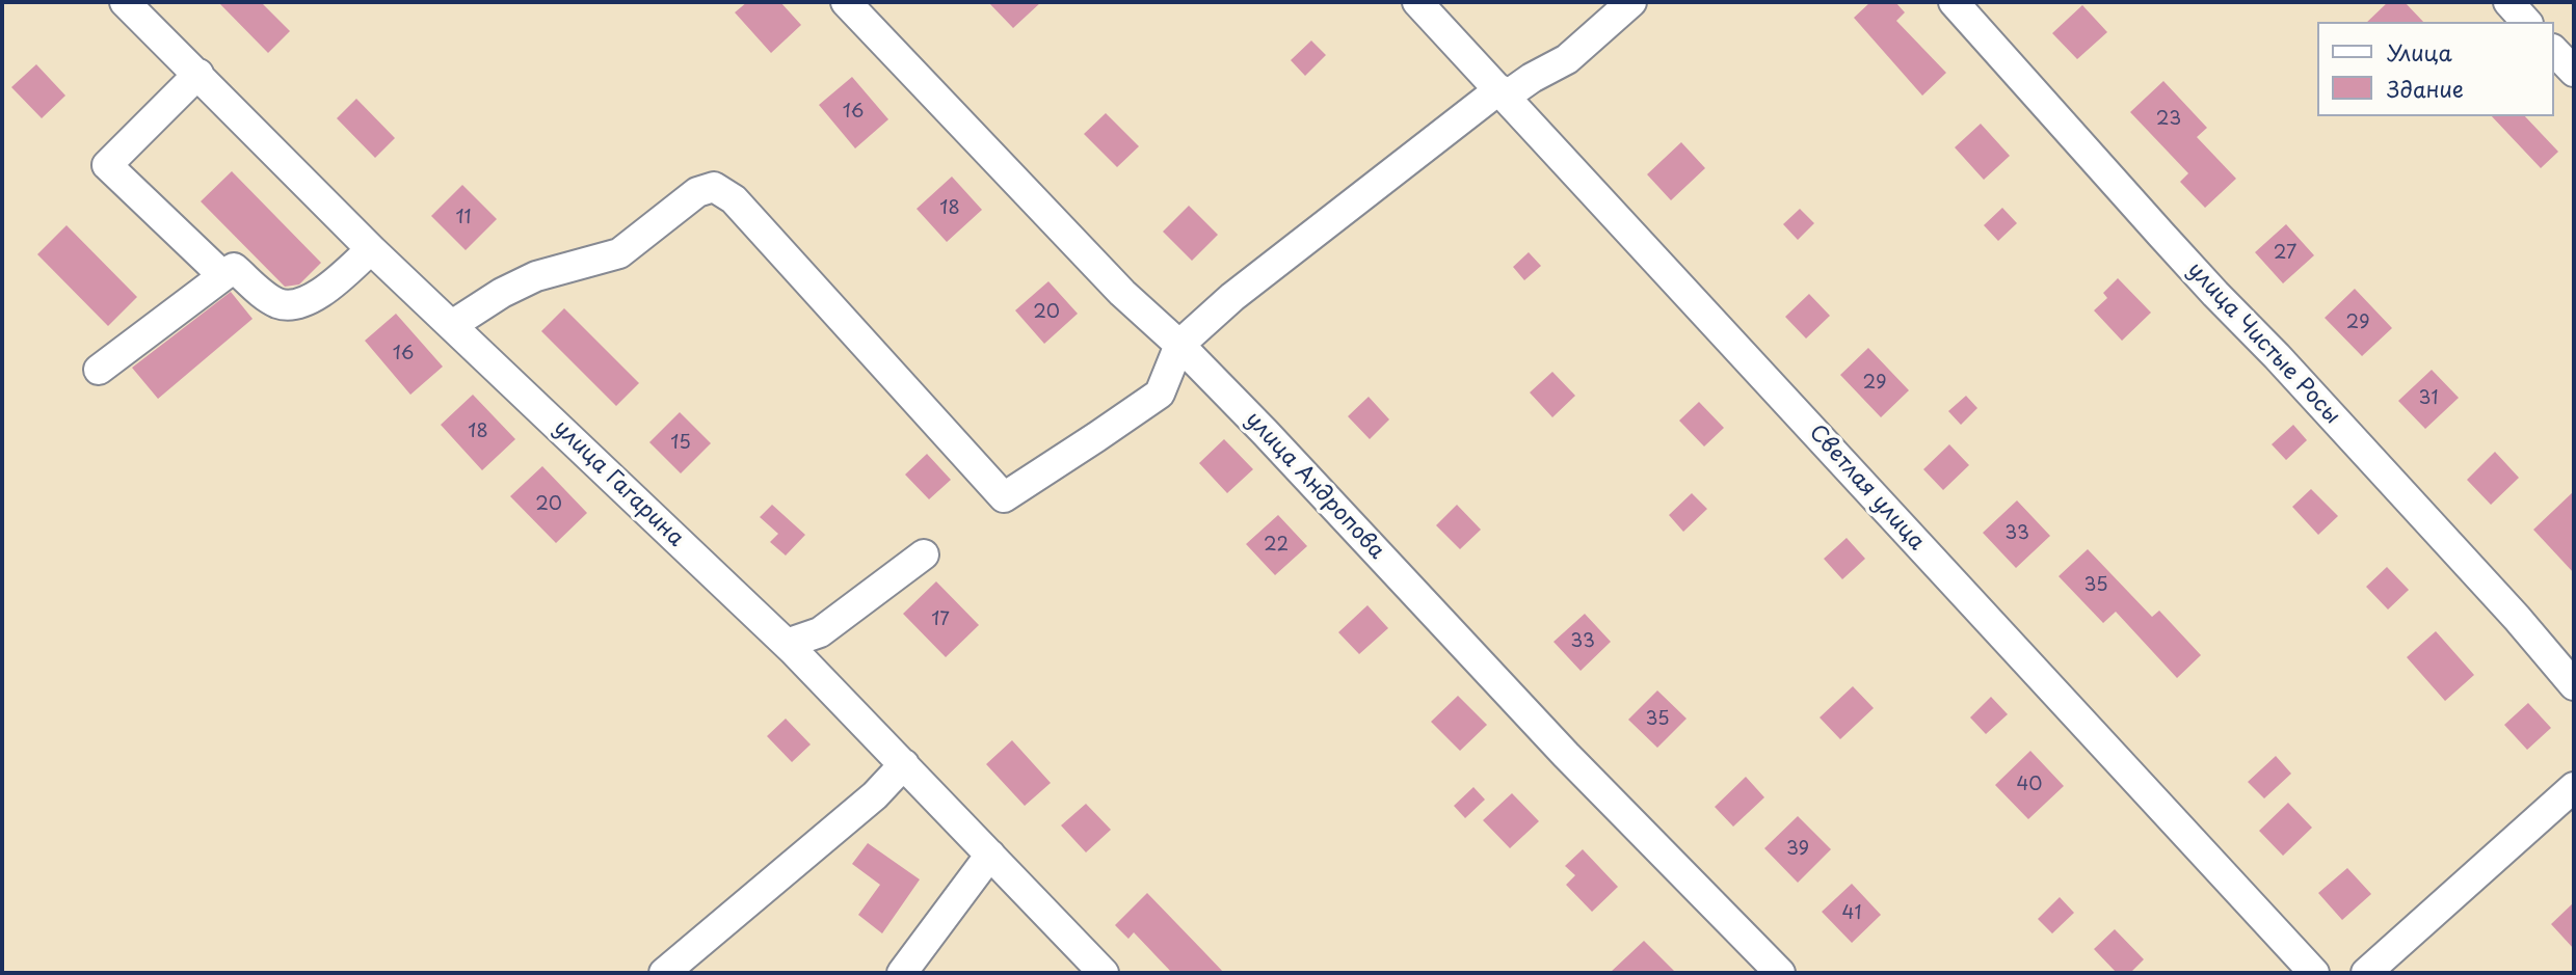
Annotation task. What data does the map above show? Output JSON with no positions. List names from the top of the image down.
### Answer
{
  "streets": {
    "street": [
      "улица Чистые Росы",
      "улица Гагарина",
      "улица Андропова",
      "Светлая улица"
    ]
  },
  "house_numbers": [
    "16",
    "23",
    "18",
    "11",
    "27",
    "20",
    "29",
    "16",
    "29",
    "31",
    "18",
    "15",
    "20",
    "33",
    "22",
    "35",
    "17",
    "33",
    "35",
    "40",
    "39",
    "41"
  ],
  "legend": ["Улица", "Здание"]
}
